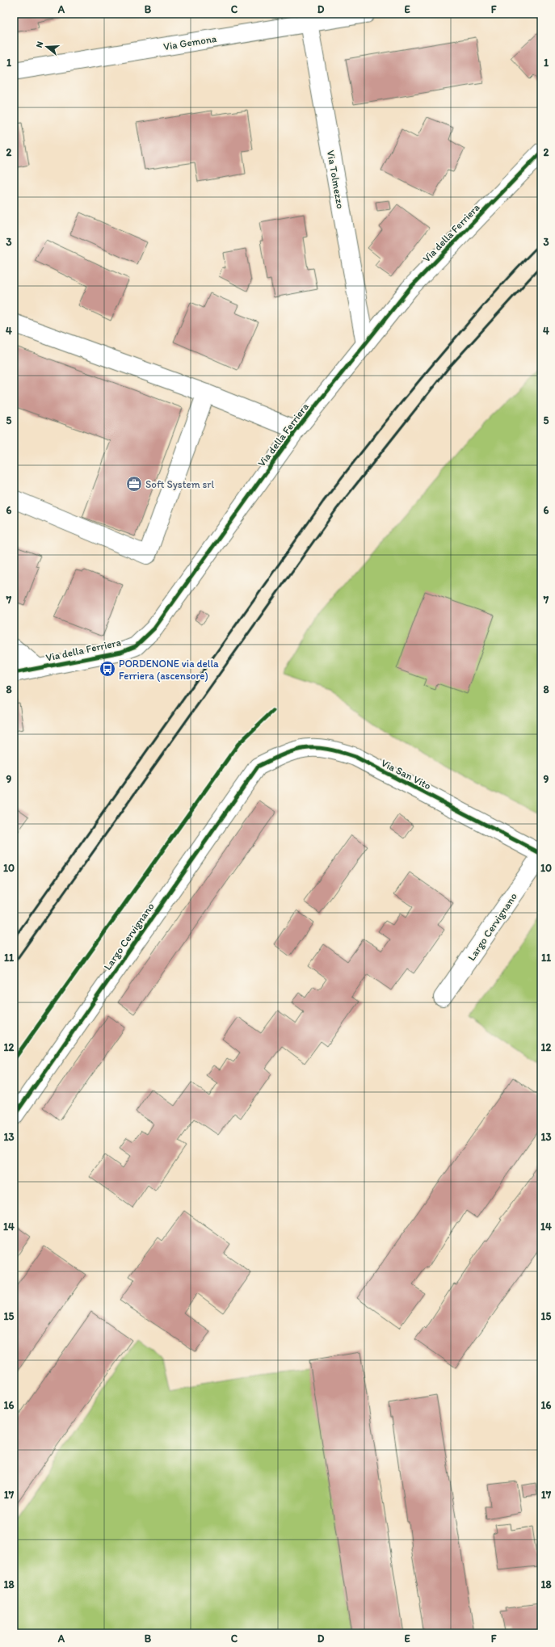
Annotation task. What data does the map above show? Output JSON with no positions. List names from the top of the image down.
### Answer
{
  "streets": {
    "street": [
      "Via Gemona",
      "Via Tolmezzo",
      "Via della Ferriera",
      "Via San Vito",
      "Largo Cervignano"
    ]
  },
  "crossings": [
    ["Via Gemona", "Via Tolmezzo"],
    ["Via Tolmezzo", "Via della Ferriera"],
    ["Via San Vito", "Largo Cervignano"]
  ],
  "places": {
    "office": ["Soft System srl"],
    "bus stop": ["PORDENONE via della Ferriera (ascensore)"]
  },
  "north": "left",
  "grid": {
    "columns": [
      "A",
      "B",
      "C",
      "D",
      "E",
      "F"
    ],
    "rows": [
      "1",
      "2",
      "3",
      "4",
      "5",
      "6",
      "7",
      "8",
      "9",
      "10",
      "11",
      "12",
      "13",
      "14",
      "15",
      "16",
      "17",
      "18"
    ]
  }
}
